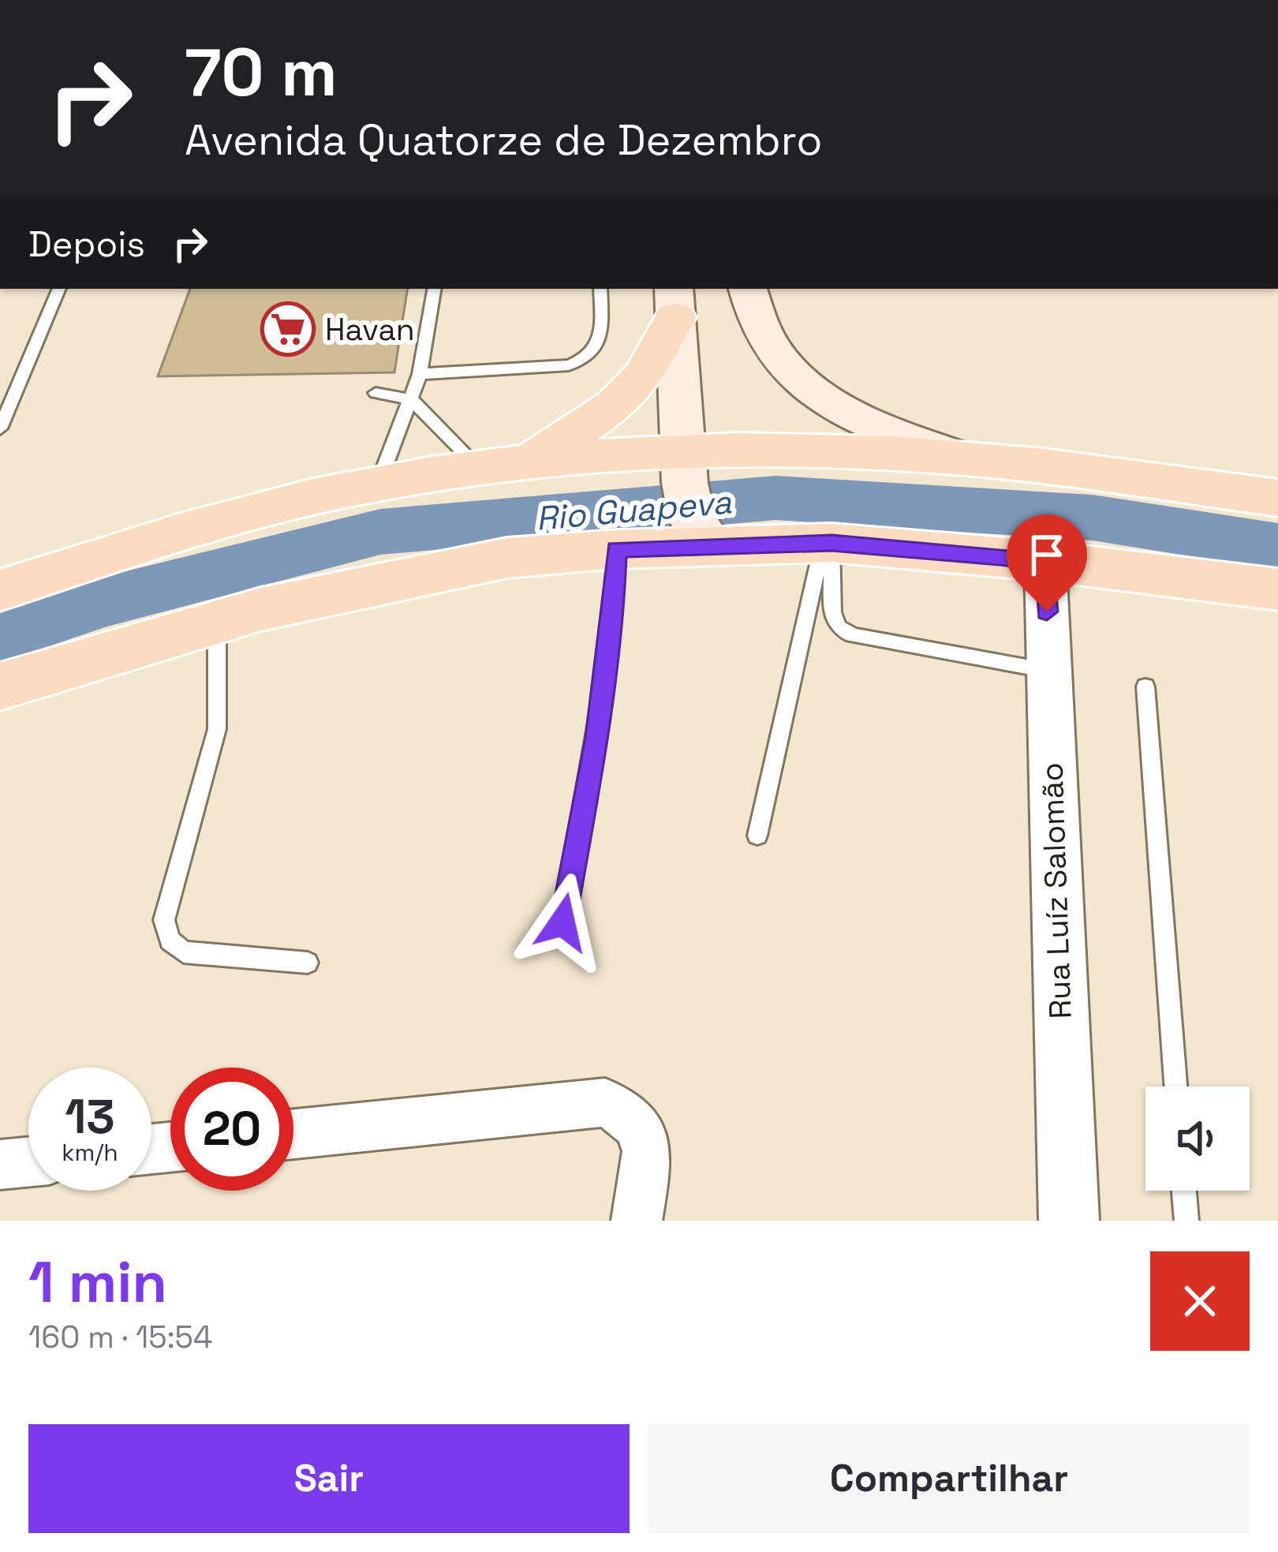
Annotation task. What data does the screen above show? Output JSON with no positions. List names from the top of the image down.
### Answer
{
  "streets": {
    "street": ["Rua Luíz Salomão"]
  },
  "water": ["Rio Guapeva"],
  "places": {
    "supermarket": ["Havan"]
  },
  "page": {
    "turn": ["70 m", "Avenida Quatorze de Dezembro"],
    "then": "Depois",
    "speed": "13 km/h",
    "limit": "20",
    "heading": ["1 min", "160 m · 15:54"],
    "buttons": ["Sair", "Compartilhar"]
  }
}
